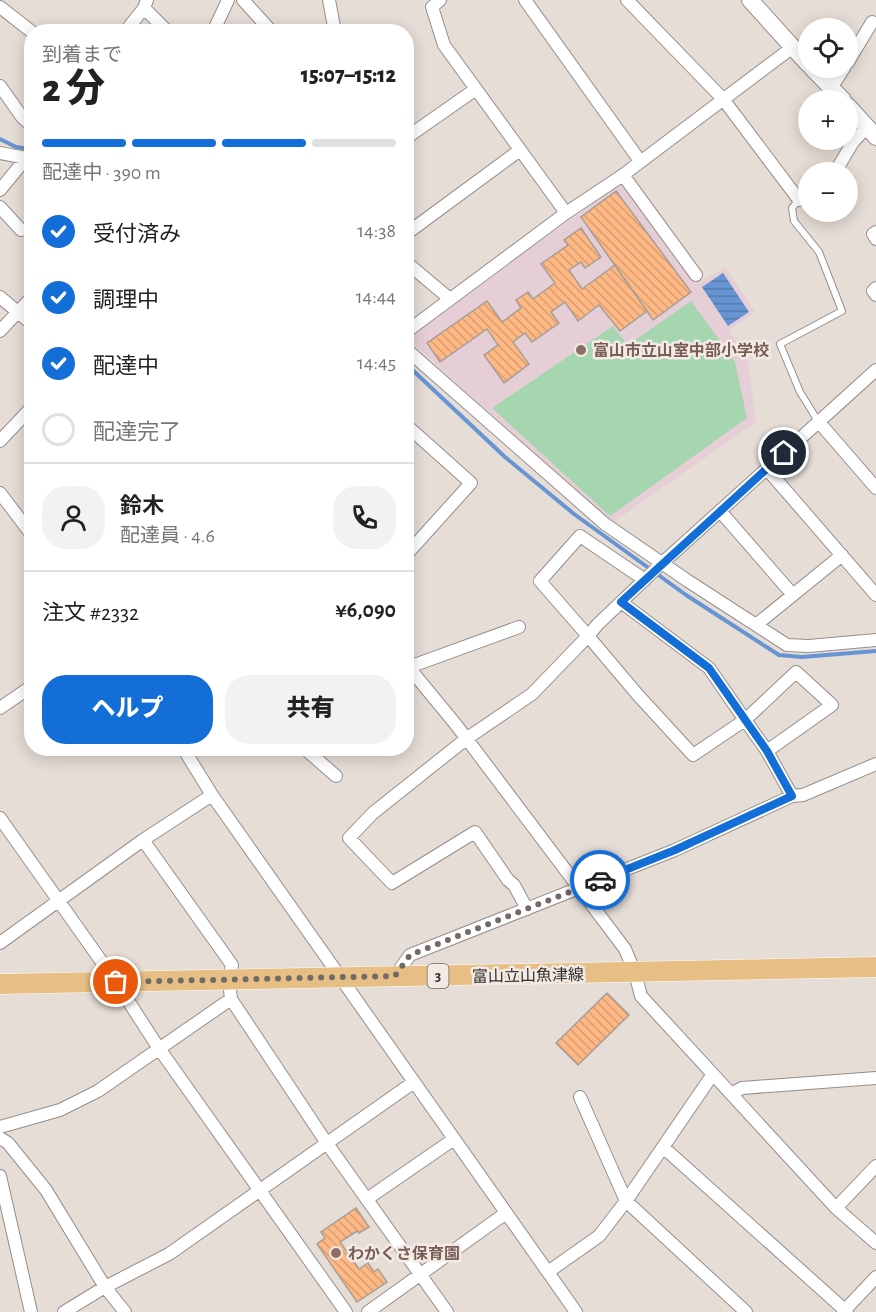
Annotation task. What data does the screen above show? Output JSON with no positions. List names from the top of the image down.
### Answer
{
  "streets": {
    "main road": ["富山立山魚津線", "3"]
  },
  "places": ["富山市立山室中部小学校", "わかくさ保育園"],
  "page": {
    "map_buttons": ["+", "−"],
    "heading": ["2 分", "到着まで", "15:07–15:12"],
    "panel": [
      "鈴木",
      "配達員 · 4.6",
      "注文 #2332",
      "¥6,090"
    ],
    "bar": "配達中 · 390 m",
    "list": [
      ["受付済み", "14:38"],
      ["調理中", "14:44"],
      ["配達中", "14:45"],
      "配達完了"
    ],
    "buttons": ["ヘルプ", "共有"]
  }
}
